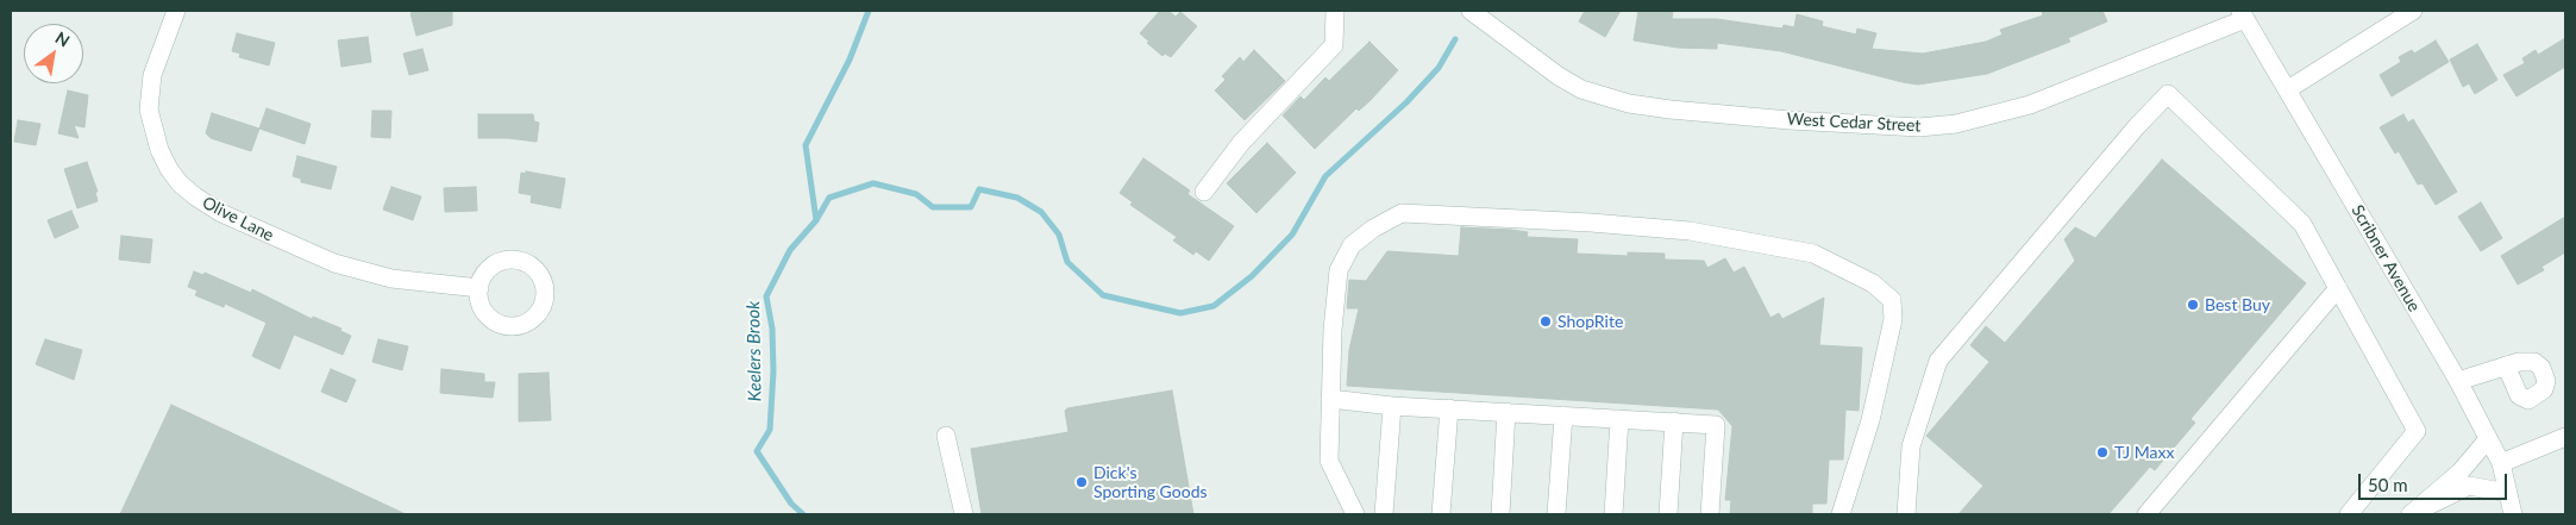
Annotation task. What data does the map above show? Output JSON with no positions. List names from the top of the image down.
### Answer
{
  "streets": {
    "street": ["West Cedar Street", "Olive Lane", "Scribner Avenue"]
  },
  "crossings": [
    ["West Cedar Street", "Scribner Avenue"]
  ],
  "water": ["Keelers Brook"],
  "places": [
    "Best Buy",
    "ShopRite",
    "TJ Maxx",
    "Dick's Sporting Goods"
  ],
  "scale_bar": "50 m",
  "north": "top right"
}
